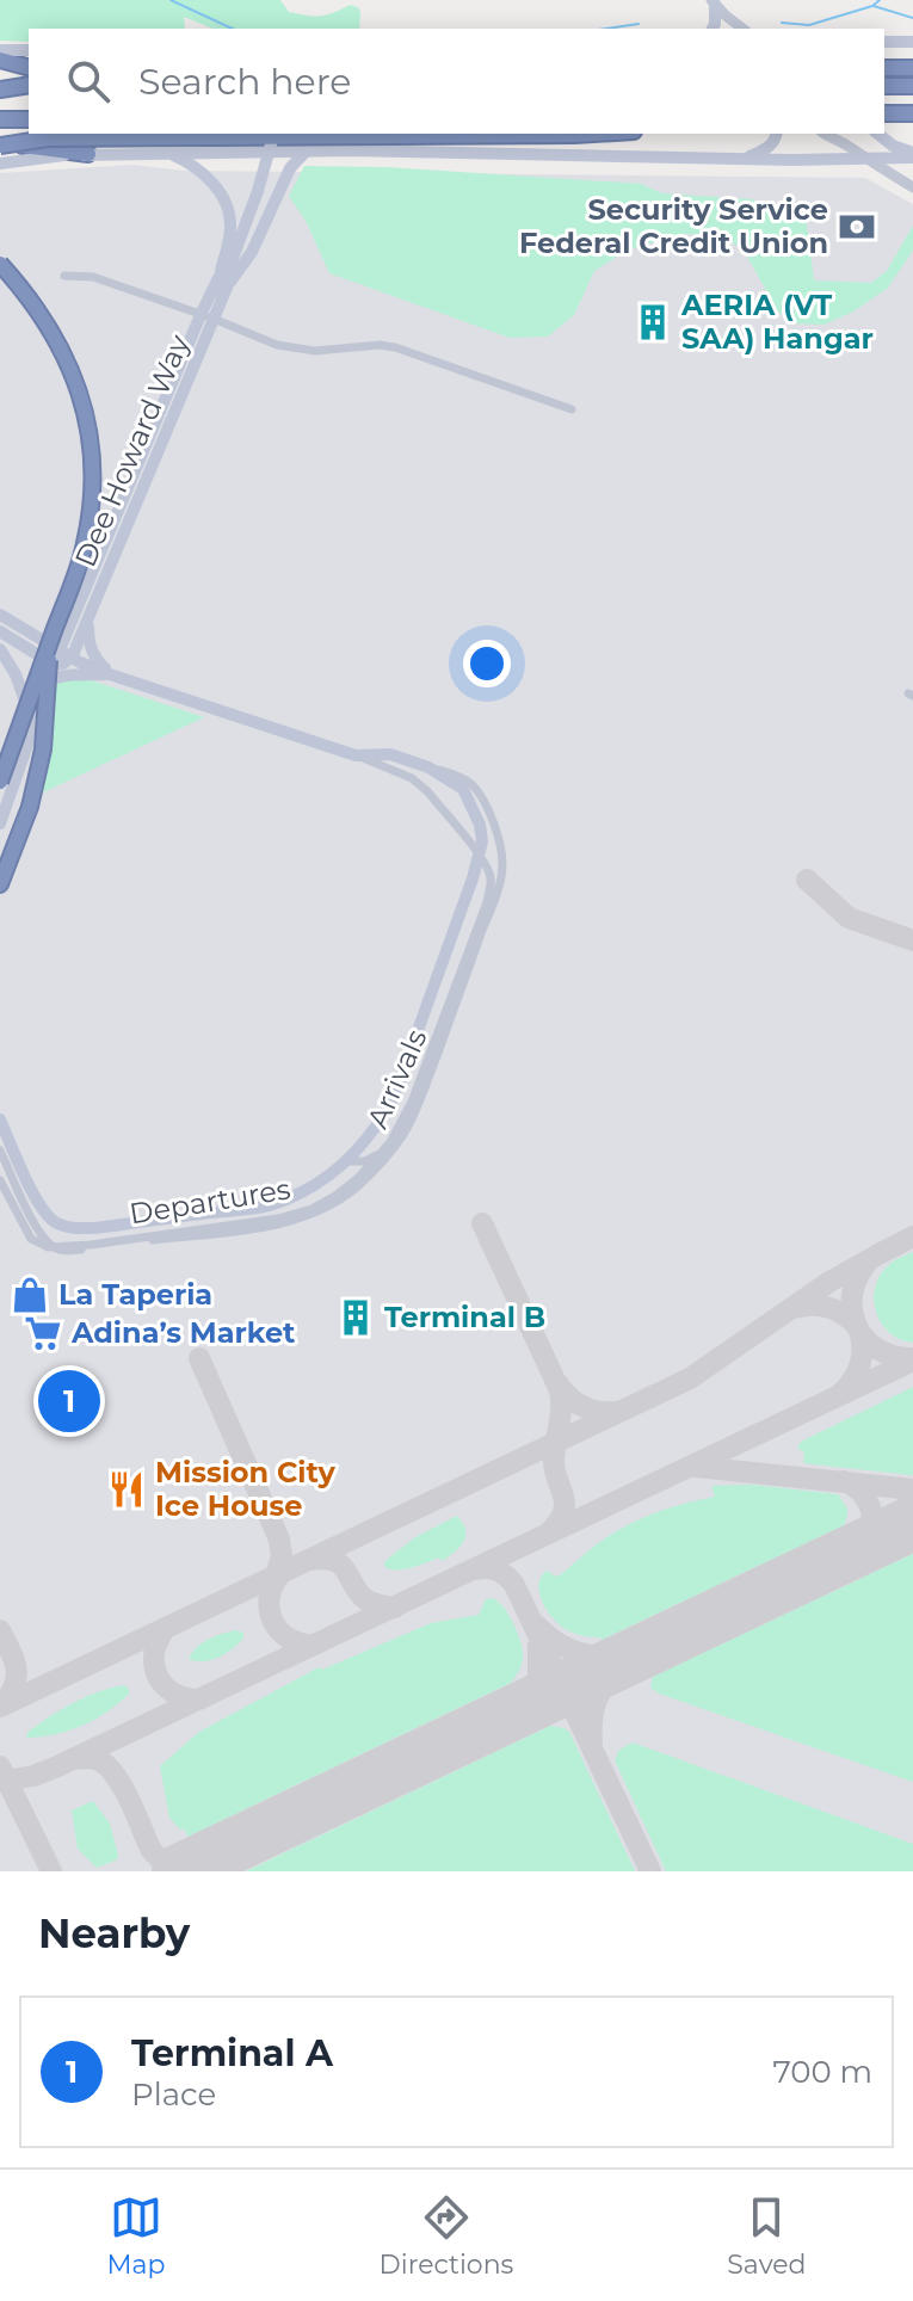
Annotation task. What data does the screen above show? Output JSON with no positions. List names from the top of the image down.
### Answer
{
  "streets": {
    "main road": ["Dee Howard Way"],
    "street": ["Arrivals", "Departures"]
  },
  "places": {
    "bank": ["Security Service Federal Credit Union"],
    "building": ["AERIA (VT SAA) Hangar", "Terminal B"],
    "shop": ["La Taperia"],
    "supermarket": ["Adina’s Market"],
    "restaurant": ["Mission City Ice House"]
  },
  "page": {
    "search": "Search here",
    "pins": "1",
    "heading": "Nearby",
    "list": [
      {
        "mark": "1",
        "name": "Terminal A",
        "note": "Place",
        "value": "700 m"
      }
    ],
    "nav": ["Map", "Directions", "Saved"]
  }
}
